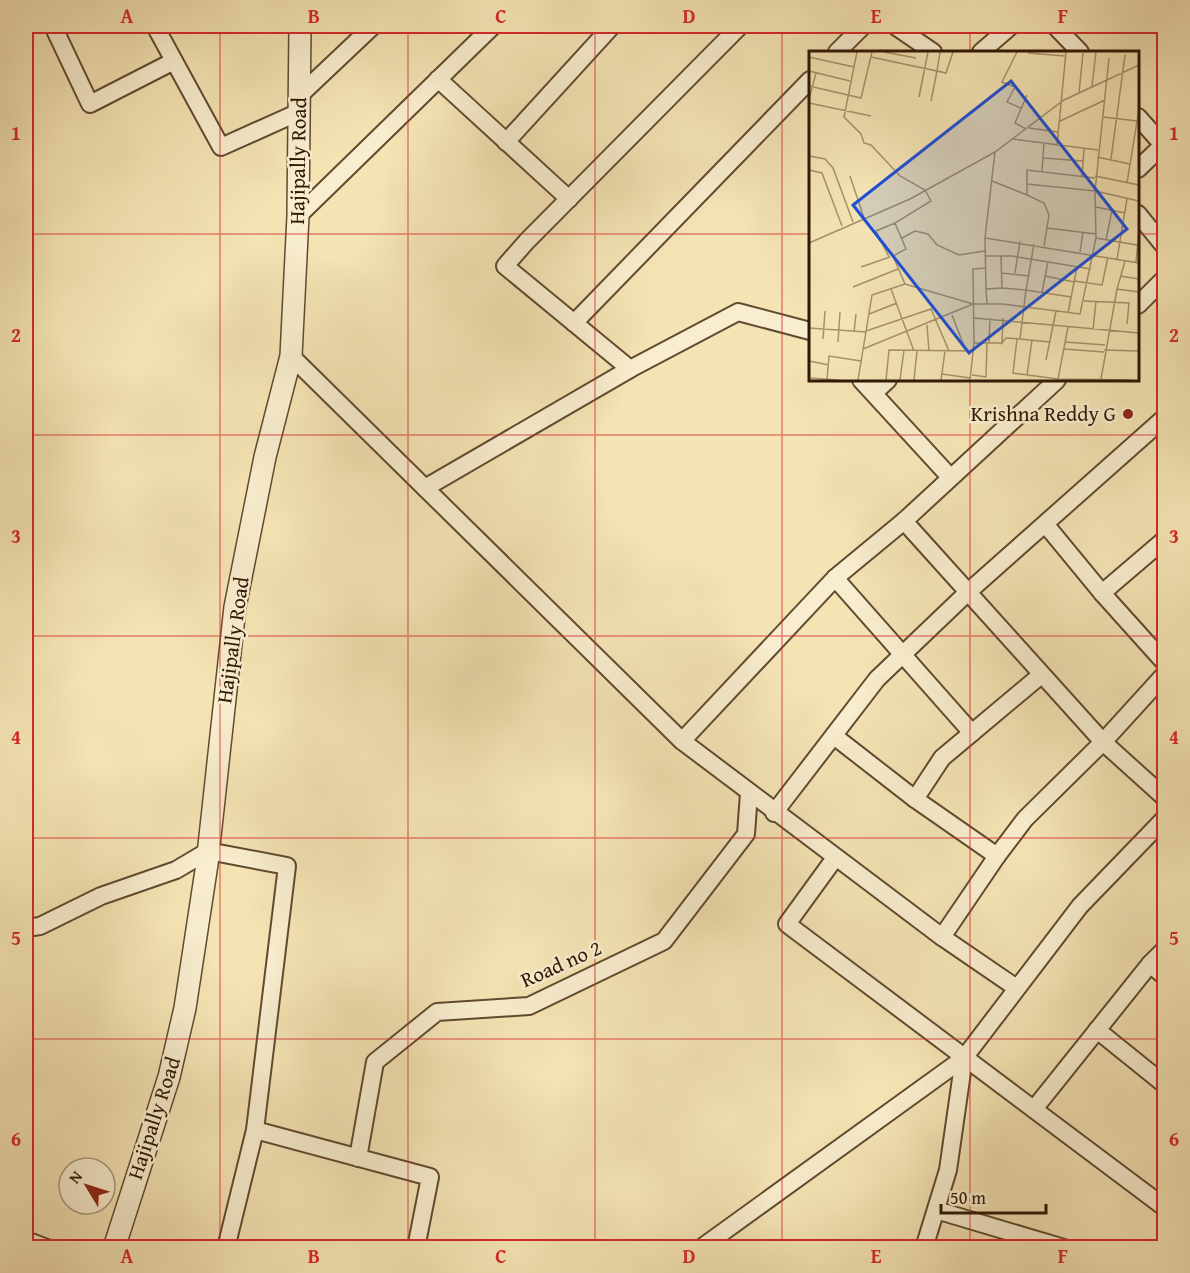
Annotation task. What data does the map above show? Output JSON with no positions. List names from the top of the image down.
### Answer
{
  "streets": {
    "street": ["Hajipally Road", "Road no 2"]
  },
  "places": ["Krishna Reddy G"],
  "scale_bar": "50 m",
  "north": "top left",
  "grid": {
    "columns": [
      "A",
      "B",
      "C",
      "D",
      "E",
      "F"
    ],
    "rows": [
      "1",
      "2",
      "3",
      "4",
      "5",
      "6"
    ]
  }
}
